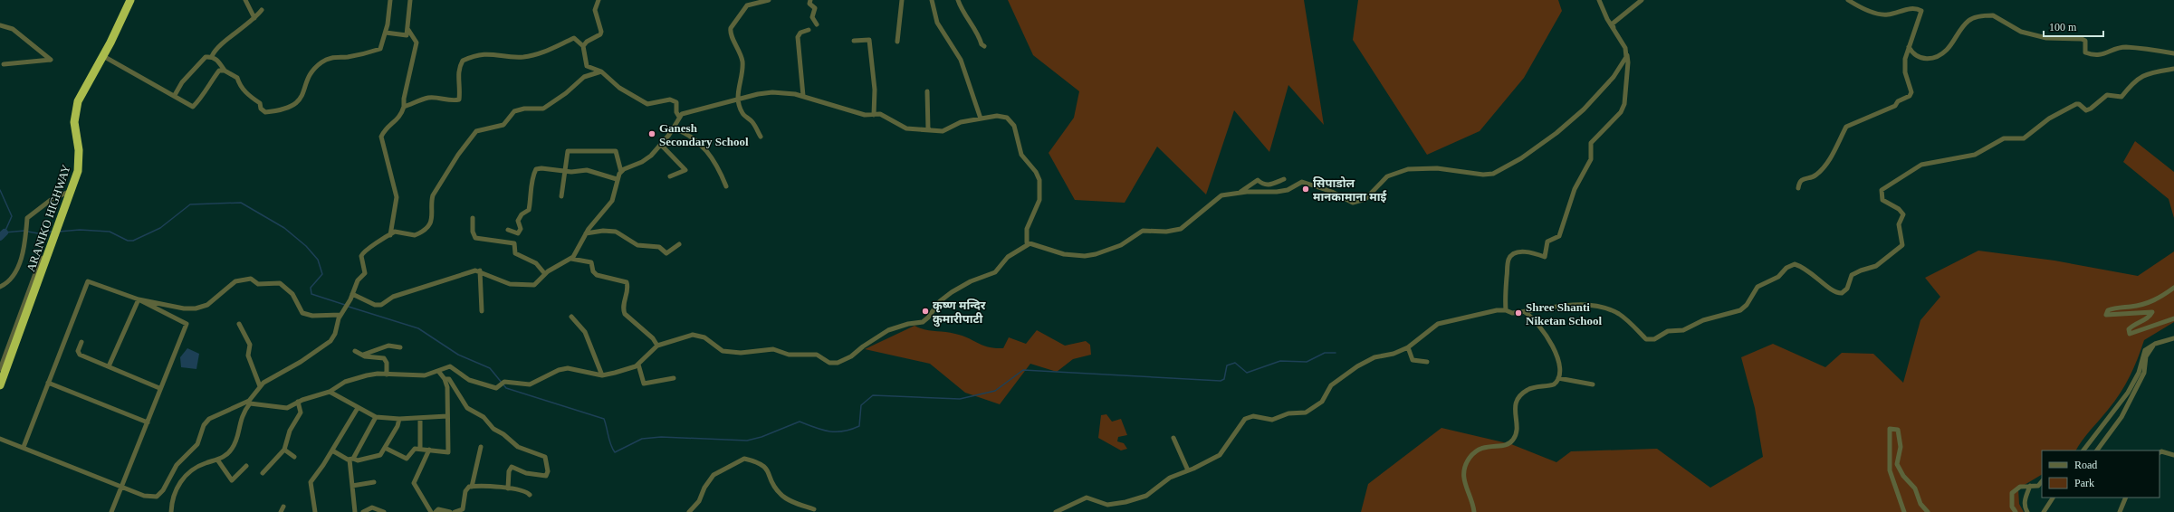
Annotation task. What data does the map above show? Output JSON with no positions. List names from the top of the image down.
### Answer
{
  "streets": {
    "highway": ["ARANIKO HIGHWAY"]
  },
  "places": [
    "Ganesh Secondary School",
    "सिपाडोल मानकामाना माई",
    "कृष्ण मन्दिर कुमारीपाटी",
    "Shree Shanti Niketan School"
  ],
  "legend": ["Road", "Park"],
  "scale_bar": "100 m"
}
